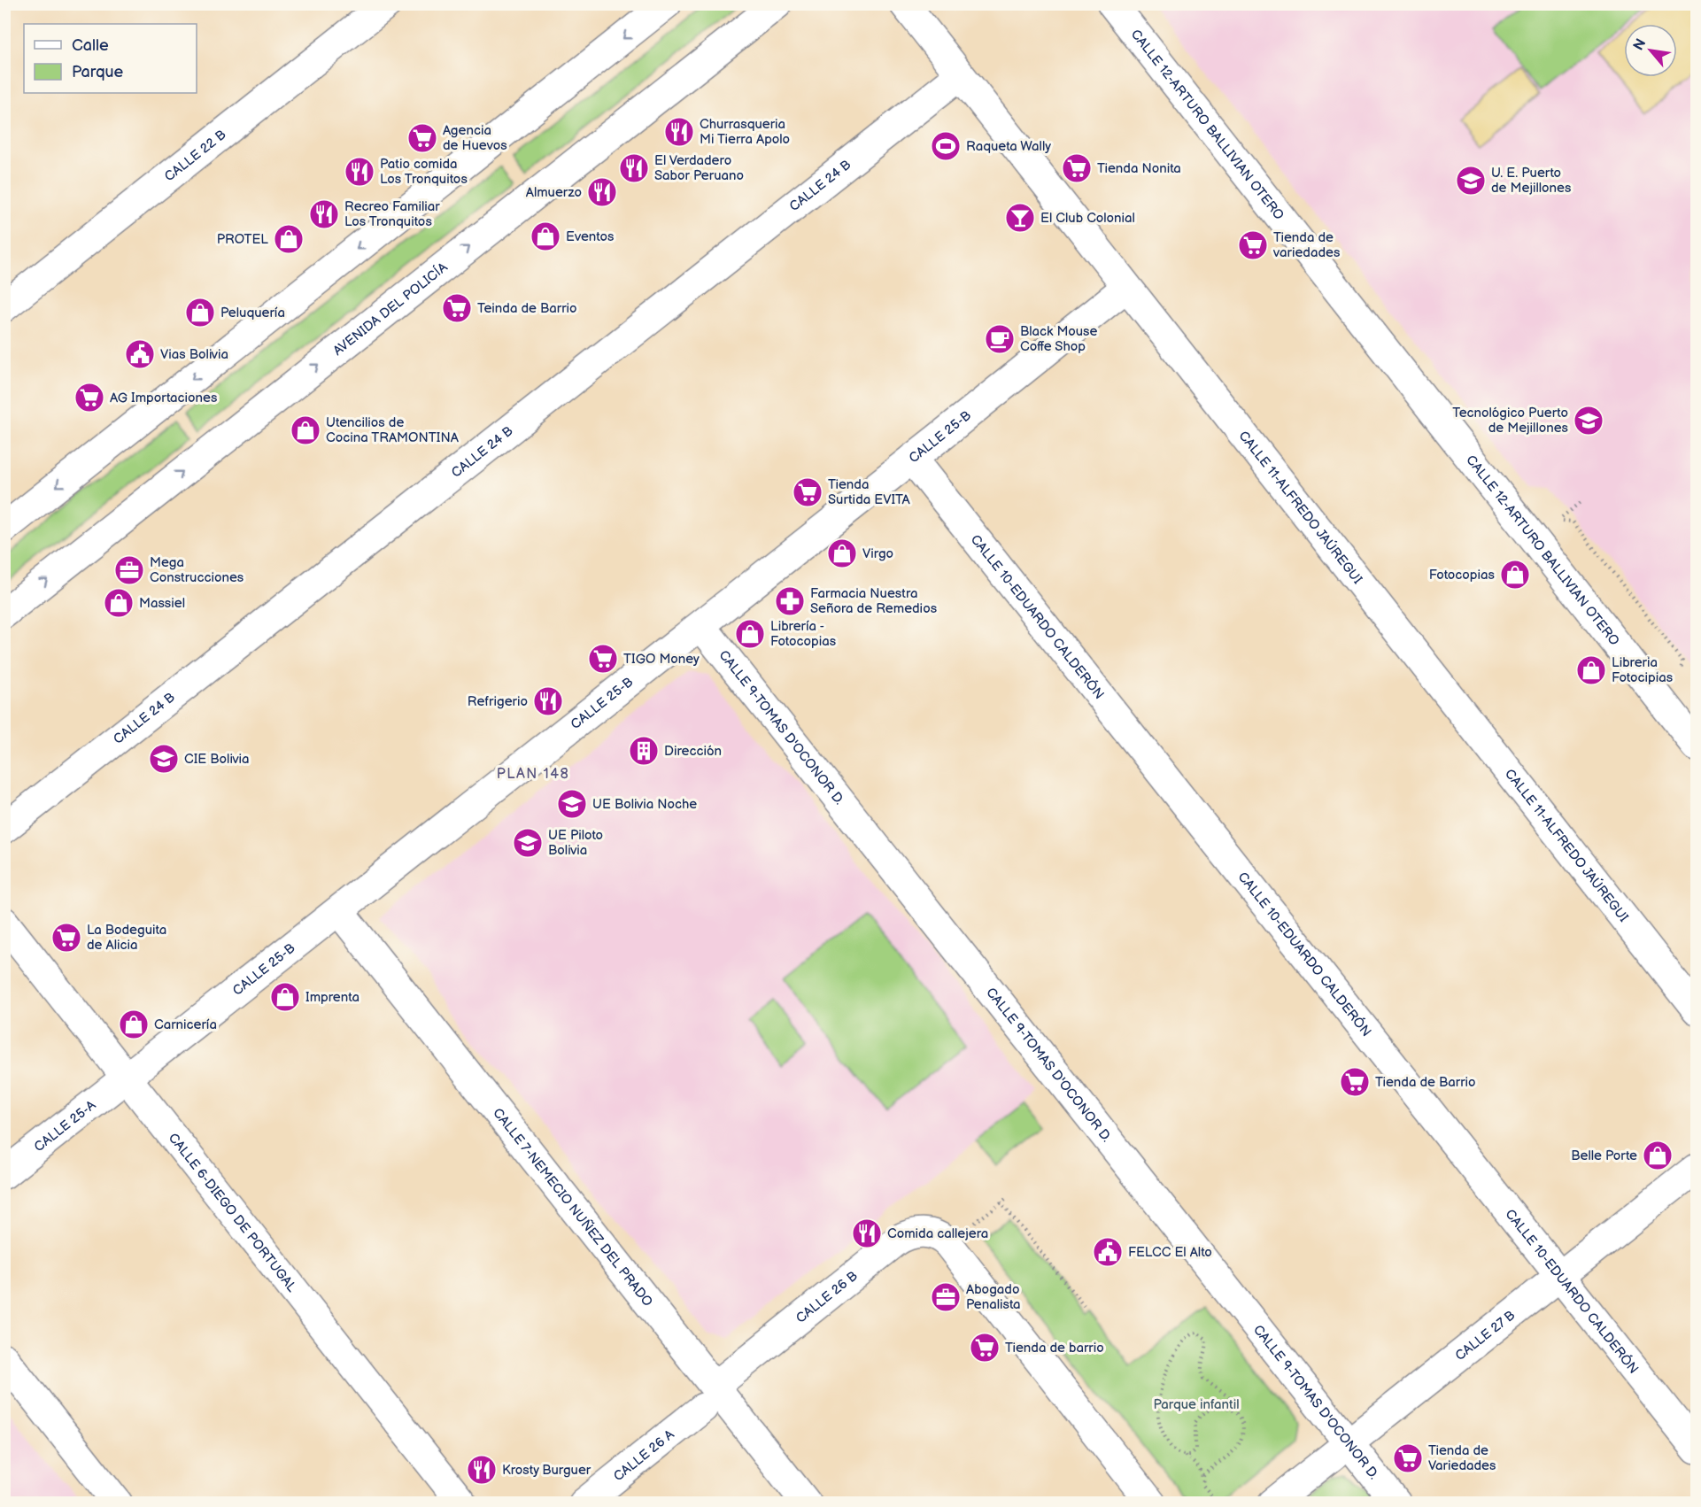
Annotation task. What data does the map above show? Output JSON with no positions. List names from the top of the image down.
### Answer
{
  "streets": {
    "street": [
      "CALLE 12-ARTURO BALLIVIAN OTERO",
      "CALLE 22 B",
      "CALLE 24 B",
      "AVENIDA DEL POLICÍA",
      "CALLE 25-B",
      "CALLE 11-ALFREDO JAÚREGUI",
      "CALLE 10-EDUARDO CALDERÓN",
      "CALLE 9-TOMAS D'OCONOR D.",
      "CALLE 25-A",
      "CALLE 7-NEMECIO NUÑEZ DEL PRADO",
      "CALLE 6-DIEGO DE PORTUGAL",
      "CALLE 26 B",
      "CALLE 27 B",
      "CALLE 26 A"
    ]
  },
  "crossings": [
    ["CALLE 24 B", "CALLE 11-ALFREDO JAÚREGUI"],
    ["CALLE 25-B", "CALLE 11-ALFREDO JAÚREGUI"],
    ["CALLE 25-B", "CALLE 10-EDUARDO CALDERÓN"],
    ["CALLE 25-B", "CALLE 9-TOMAS D'OCONOR D."],
    ["CALLE 25-B", "CALLE 25-A"],
    ["CALLE 25-B", "CALLE 7-NEMECIO NUÑEZ DEL PRADO"],
    ["CALLE 25-B", "CALLE 6-DIEGO DE PORTUGAL"],
    ["CALLE 10-EDUARDO CALDERÓN", "CALLE 27 B"],
    ["CALLE 9-TOMAS D'OCONOR D.", "CALLE 27 B"],
    ["CALLE 25-A", "CALLE 6-DIEGO DE PORTUGAL"],
    ["CALLE 7-NEMECIO NUÑEZ DEL PRADO", "CALLE 26 B"],
    ["CALLE 7-NEMECIO NUÑEZ DEL PRADO", "CALLE 26 A"],
    ["CALLE 26 B", "CALLE 26 A"]
  ],
  "districts": ["PLAN 148"],
  "parks": ["Parque infantil"],
  "places": {
    "restaurant": [
      "Churrasqueria Mi Tierra Apolo",
      "El Verdadero Sabor Peruano",
      "Patio comida Los Tronquitos",
      "Almuerzo",
      "Recreo Familiar Los Tronquitos",
      "Refrigerio",
      "Comida callejera",
      "Krosty Burguer"
    ],
    "supermarket": [
      "Agencia de Huevos",
      "Tienda Nonita",
      "Tienda de variedades",
      "Teinda de Barrio",
      "AG Importaciones",
      "Tienda Surtida EVITA",
      "TIGO Money",
      "La Bodeguita de Alicia",
      "Tienda de Barrio",
      "Tienda de barrio",
      "Tienda de Variedades"
    ],
    "sports": ["Raqueta Wally"],
    "school or university": [
      "U. E. Puerto de Mejillones",
      "Tecnológico Puerto de Mejillones",
      "CIE Bolivia",
      "UE Bolivia Noche",
      "UE Piloto Bolivia"
    ],
    "bar": ["El Club Colonial"],
    "shop": [
      "Eventos",
      "PROTEL",
      "Peluquería",
      "Utencilios de Cocina TRAMONTINA",
      "Virgo",
      "Fotocopias",
      "Massiel",
      "Librería - Fotocopias",
      "Libreria Fotocipias",
      "Imprenta",
      "Carnicería",
      "Belle Porte"
    ],
    "cafe": ["Black Mouse Coffe Shop"],
    "public building": ["Vias Bolivia", "FELCC El Alto"],
    "office": ["Mega Construcciones", "Abogado Penalista"],
    "pharmacy": ["Farmacia Nuestra Señora de Remedios"],
    "building": ["Dirección"]
  },
  "legend": ["Calle", "Parque"],
  "north": "top left"
}
